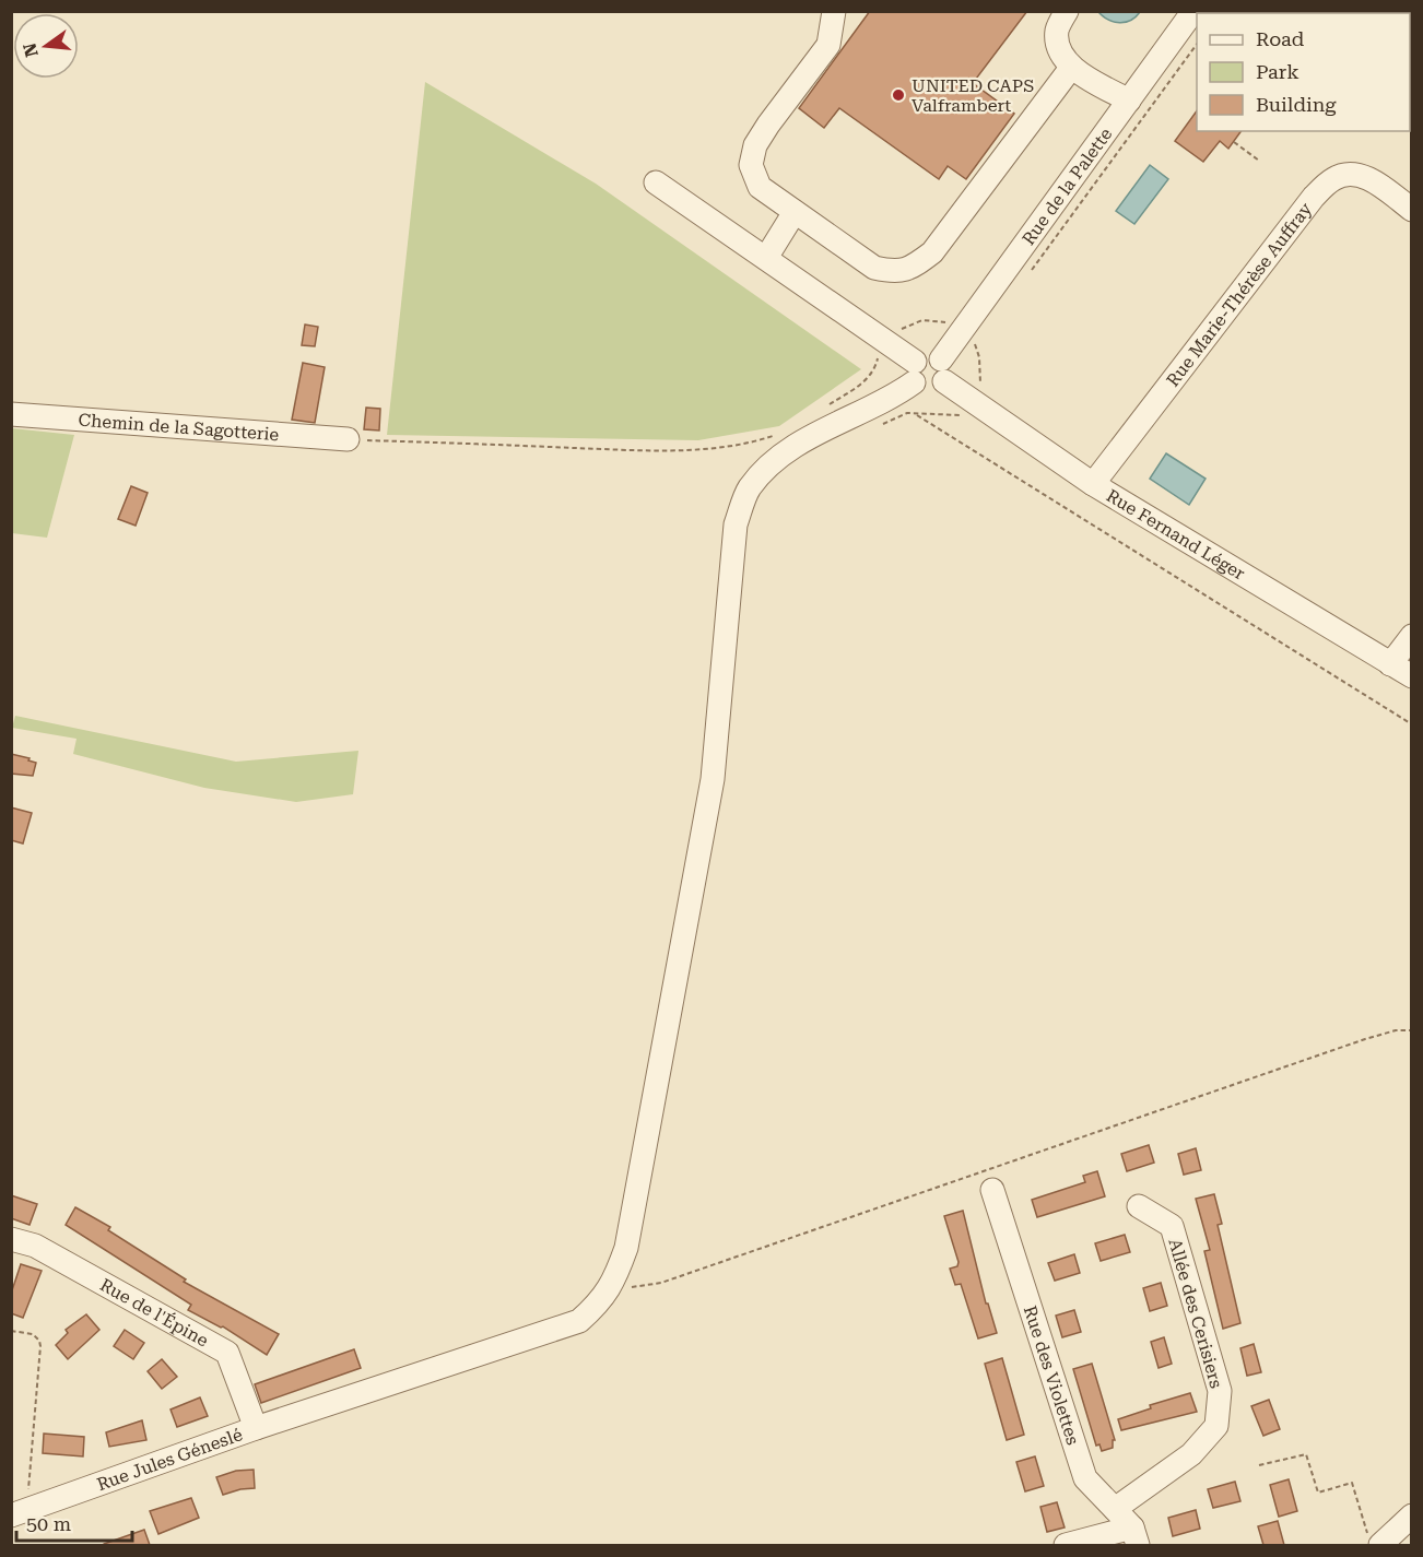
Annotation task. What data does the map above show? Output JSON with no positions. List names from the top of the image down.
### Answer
{
  "streets": {
    "street": [
      "Rue de la Palette",
      "Rue Marie-Thérèse Auffray",
      "Chemin de la Sagotterie",
      "Rue Fernand Léger",
      "Rue de l'Épine",
      "Allée des Cerisiers",
      "Rue des Violettes",
      "Rue Jules Géneslé"
    ]
  },
  "crossings": [
    ["Rue de la Palette", "Rue Fernand Léger"],
    ["Rue Marie-Thérèse Auffray", "Rue Fernand Léger"],
    ["Rue de l'Épine", "Rue Jules Géneslé"],
    ["Allée des Cerisiers", "Rue des Violettes"]
  ],
  "places": ["UNITED CAPS Valframbert"],
  "legend": ["Road", "Park", "Building"],
  "scale_bar": "50 m",
  "north": "left"
}
